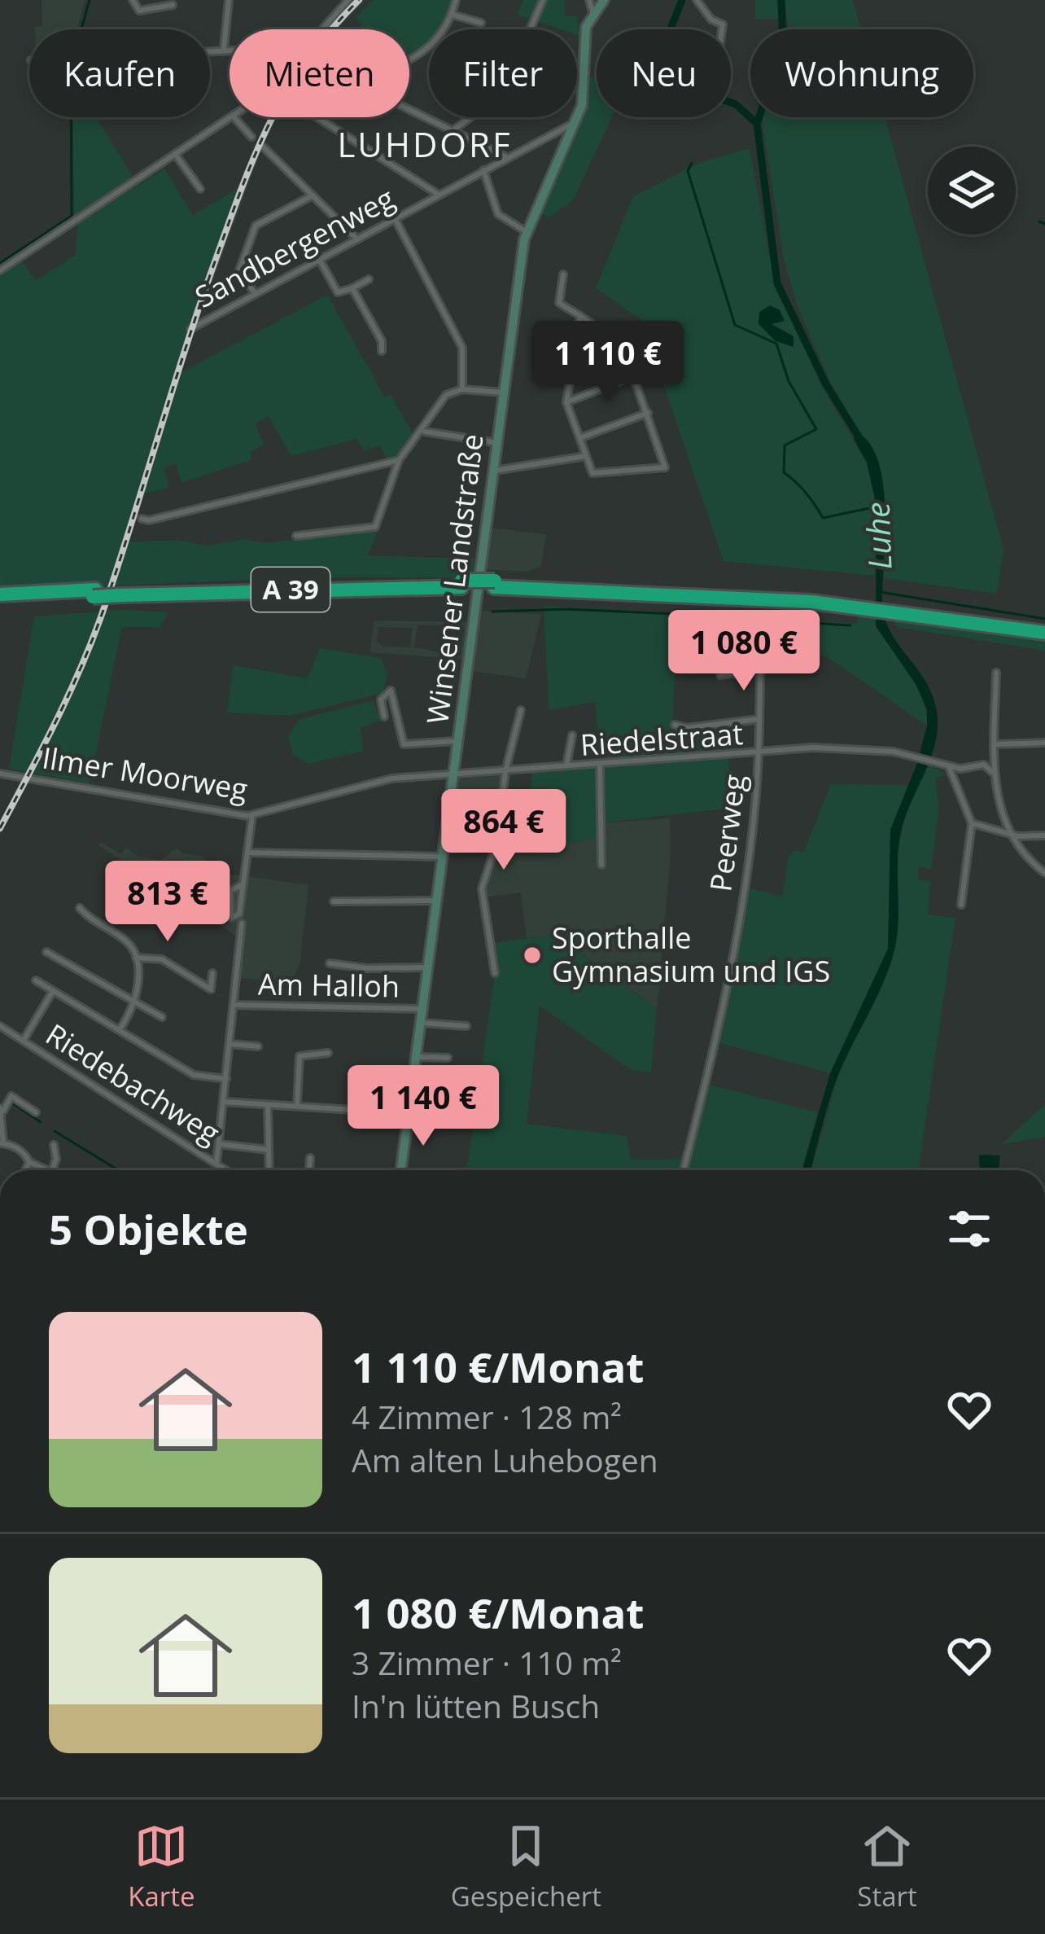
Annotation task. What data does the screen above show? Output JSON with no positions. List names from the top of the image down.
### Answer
{
  "streets": {
    "highway": ["A 39"],
    "main road": ["Winsener Landstraße"],
    "street": [
      "Sandbergenweg",
      "Riedelstraat",
      "Ilmer Moorweg",
      "Peerweg",
      "Am Halloh",
      "Riedebachweg"
    ]
  },
  "crossings": [
    ["Sandbergenweg", "Winsener Landstraße"],
    ["Winsener Landstraße", "Riedelstraat"],
    ["Winsener Landstraße", "Ilmer Moorweg"],
    ["Winsener Landstraße", "Am Halloh"],
    ["Riedelstraat", "Ilmer Moorweg"],
    ["Riedelstraat", "Peerweg"]
  ],
  "districts": ["LUHDORF"],
  "water": ["Luhe"],
  "places": ["Sporthalle Gymnasium und IGS"],
  "page": {
    "chip": [
      "Kaufen",
      "Mieten",
      "Filter",
      "Neu",
      "Wohnung"
    ],
    "price": [
      "1 110 €",
      "1 080 €",
      "864 €",
      "813 €",
      "1 140 €"
    ],
    "heading": "5 Objekte",
    "list": [
      {
        "name": "1 110 €/Monat",
        "note": "4 Zimmer · 128 m² · Am alten Luhebogen"
      },
      {
        "name": "1 080 €/Monat",
        "note": "3 Zimmer · 110 m² · In'n lütten Busch"
      }
    ],
    "tabs": ["Karte", "Gespeichert", "Start"]
  }
}
